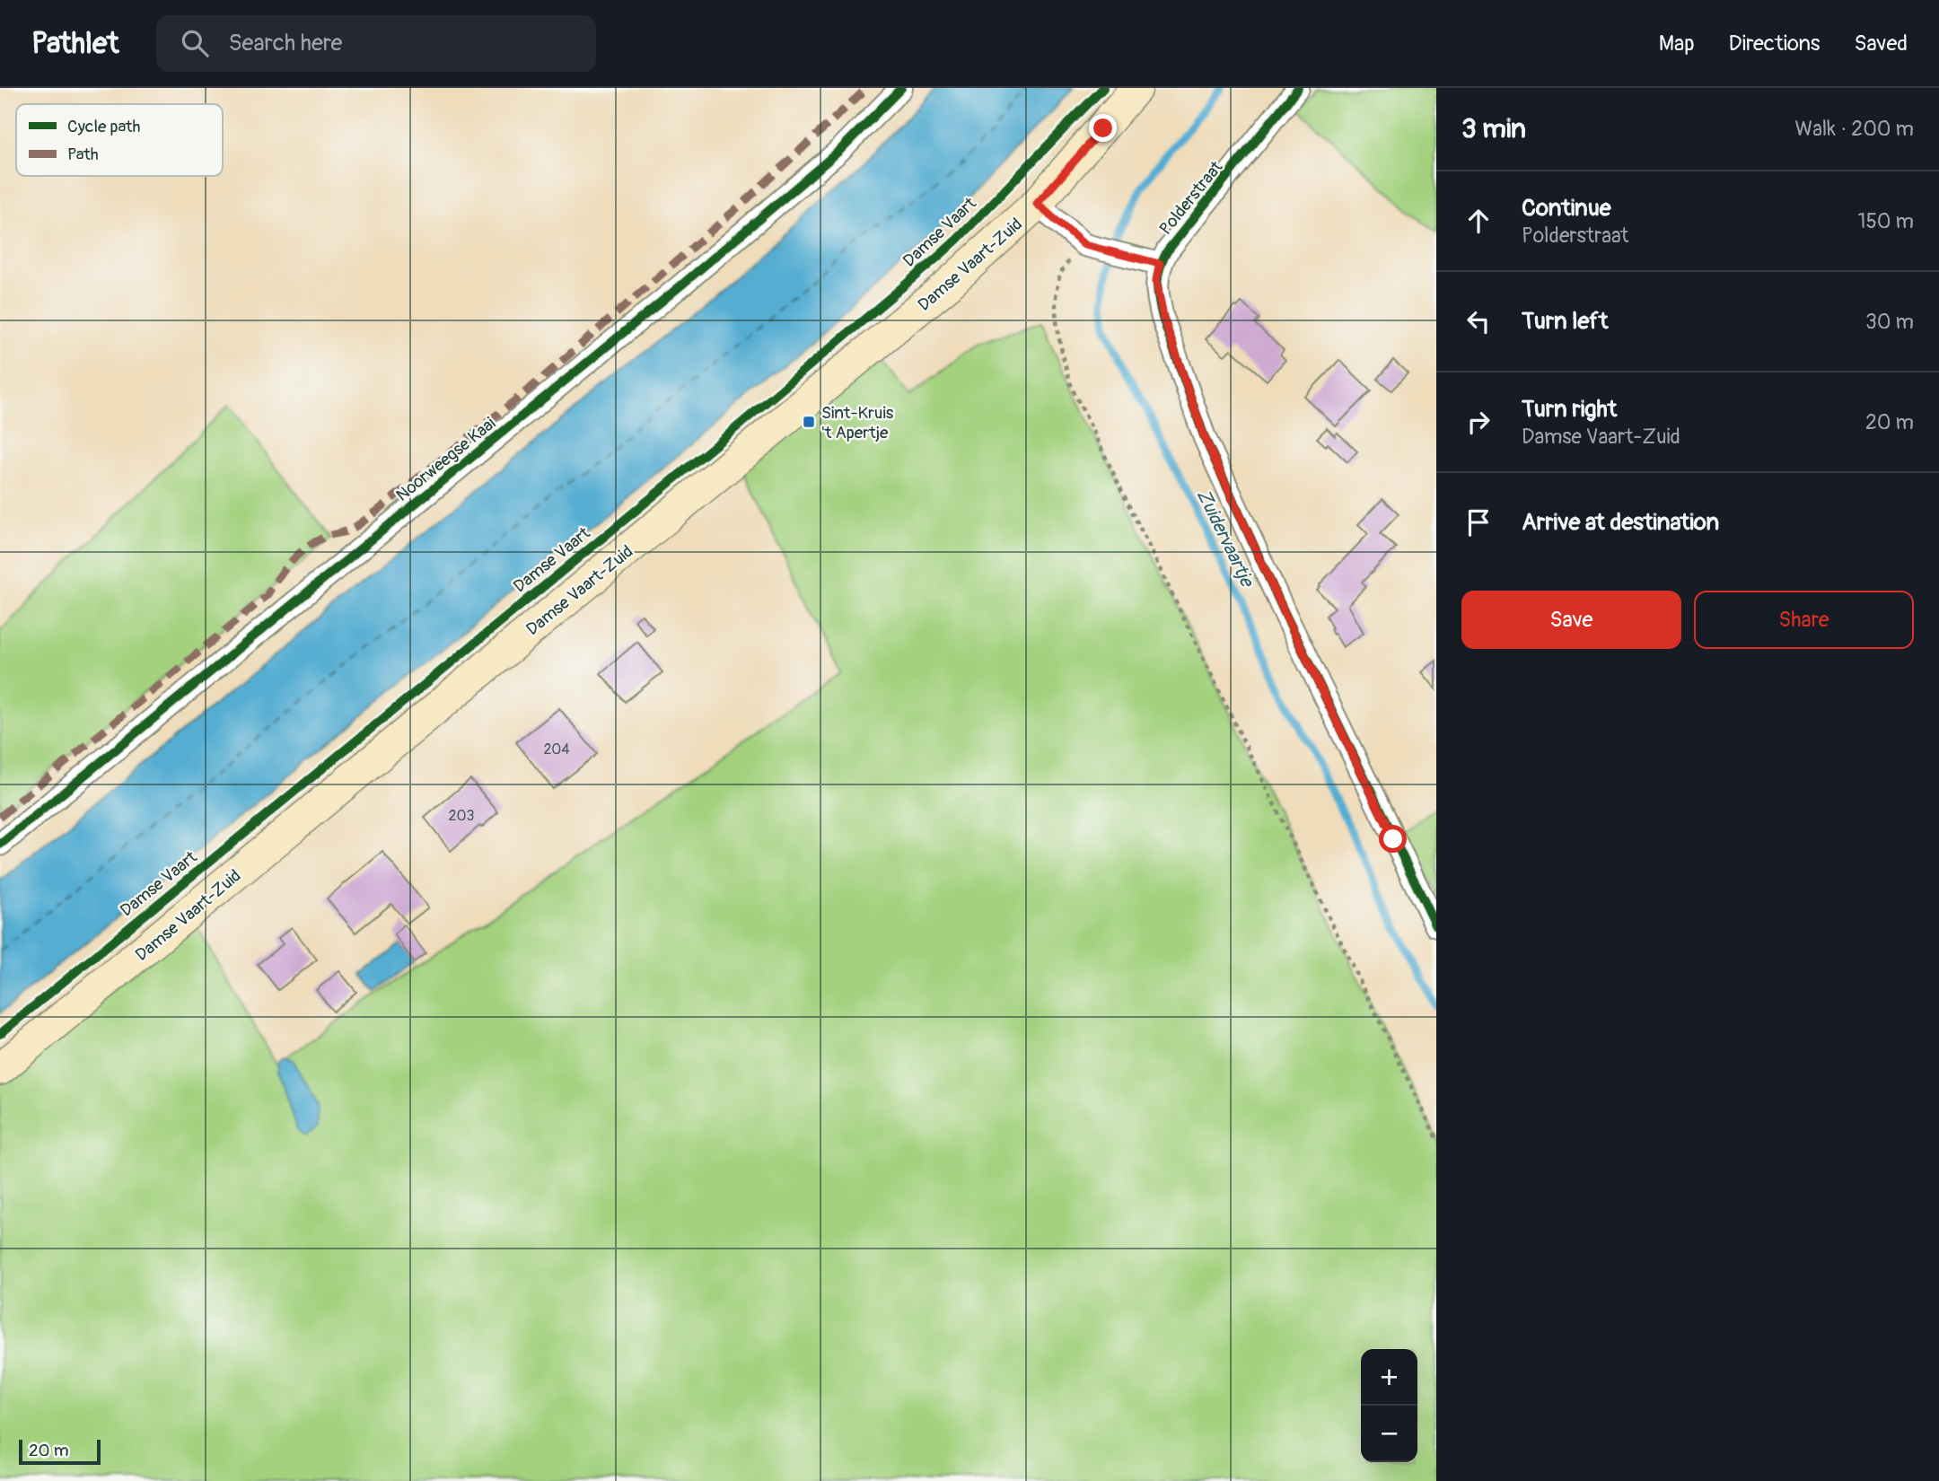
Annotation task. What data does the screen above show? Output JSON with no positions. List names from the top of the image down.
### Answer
{
  "streets": {
    "street": ["Polderstraat", "Damse Vaart-Zuid", "Noorweegse Kaai"],
    "cycle path": ["Damse Vaart"]
  },
  "water": ["Zuidervaartje"],
  "places": {
    "transit": ["Sint-Kruis 't Apertje"]
  },
  "house_numbers": ["204", "203"],
  "legend": ["Cycle path", "Path"],
  "scale_bar": "20 m",
  "page": {
    "header": "Pathlet",
    "search": "Search here",
    "nav": ["Map", "Directions", "Saved"],
    "heading": ["3 min", "Walk · 200 m"],
    "list": [
      ["Continue", "Polderstraat", "150 m"],
      ["Turn left", "30 m"],
      ["Turn right", "Damse Vaart-Zuid", "20 m"],
      "Arrive at destination"
    ],
    "buttons": ["Save", "Share"],
    "map_buttons": ["+", "−"],
    "scale": "20 m"
  }
}
